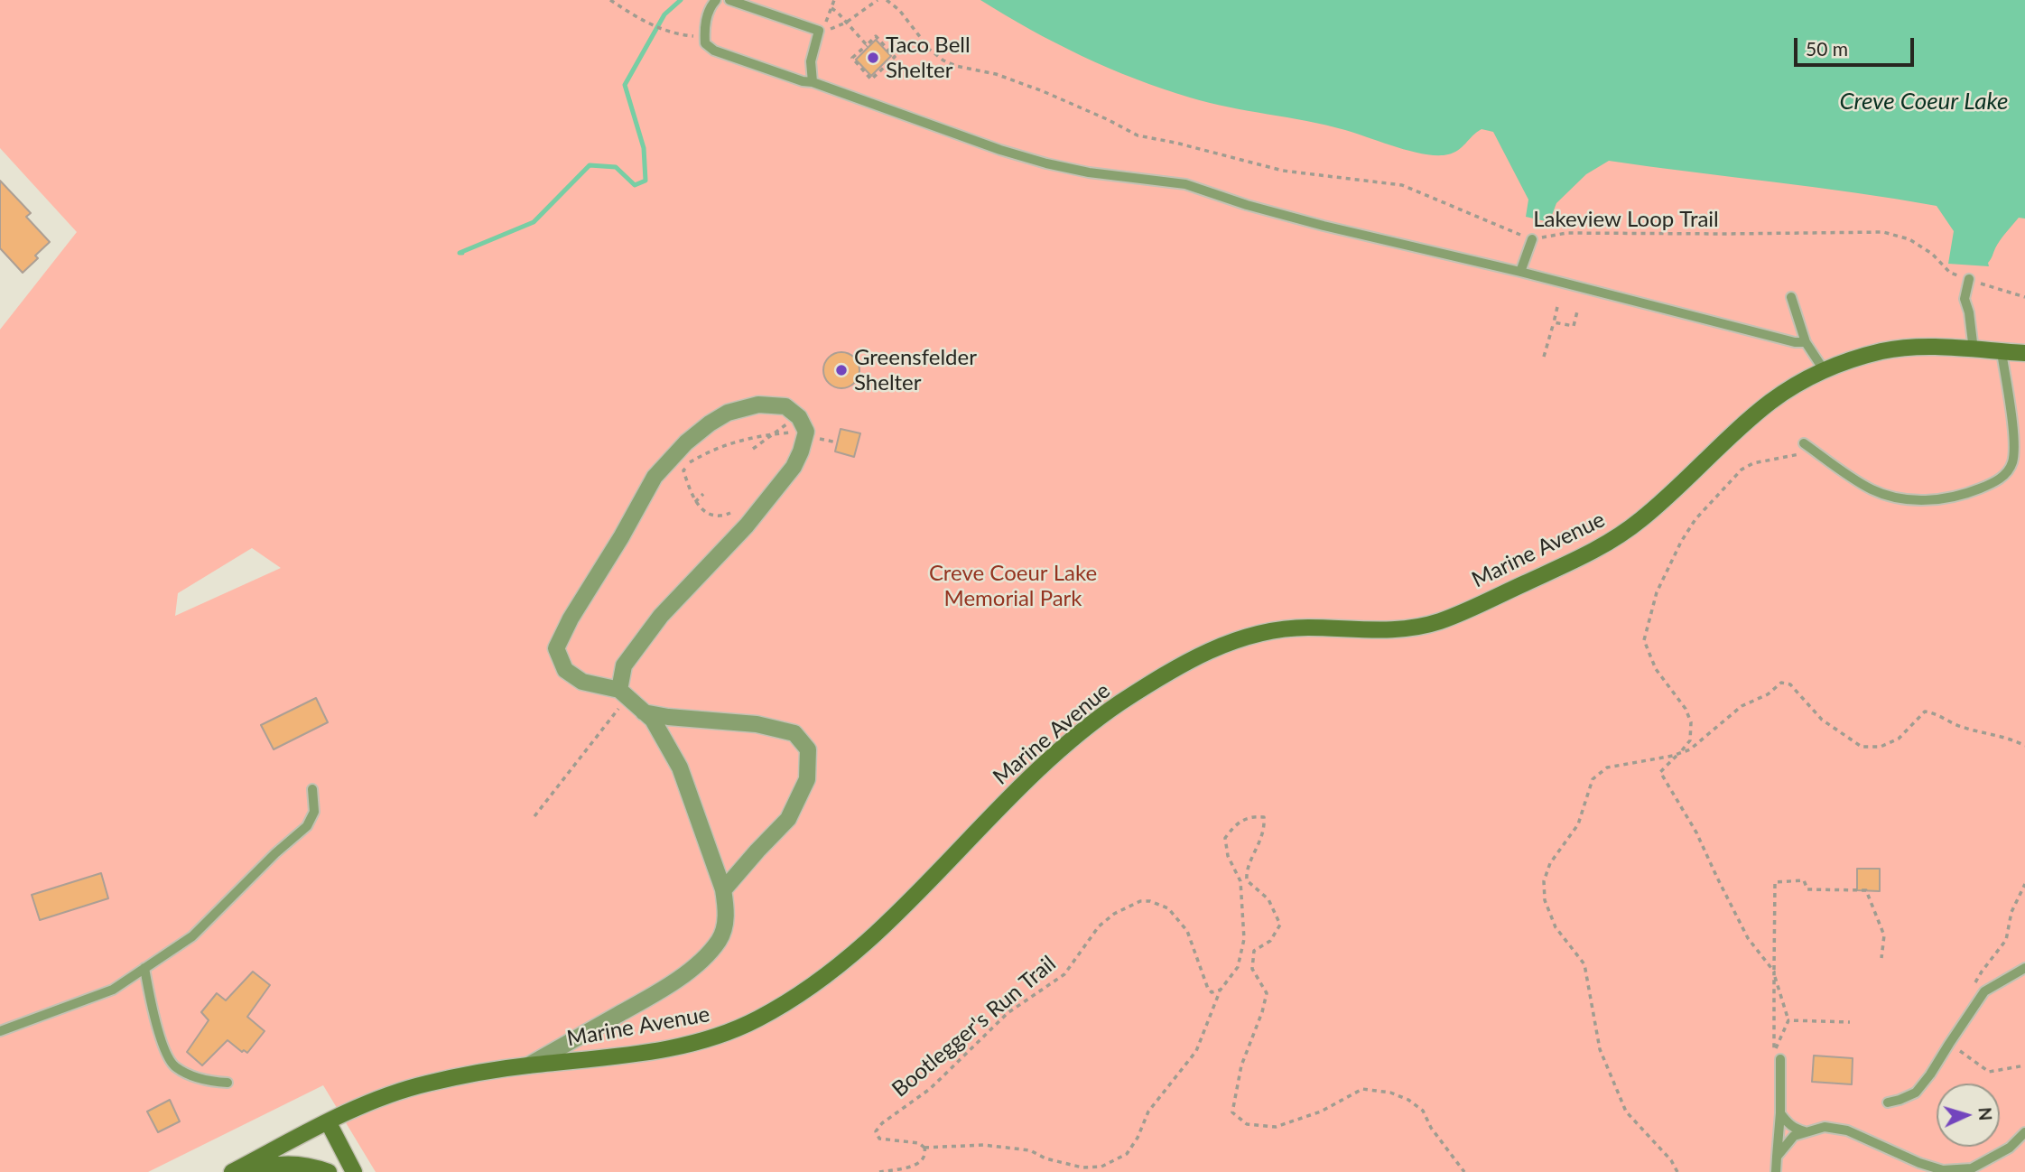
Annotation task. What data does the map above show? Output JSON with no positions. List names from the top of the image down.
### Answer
{
  "streets": {
    "main road": ["Marine Avenue"],
    "path": ["Lakeview Loop Trail", "Bootlegger's Run Trail"]
  },
  "water": ["Creve Coeur Lake"],
  "parks": ["Creve Coeur Lake Memorial Park"],
  "places": ["Taco Bell Shelter", "Greensfelder Shelter"],
  "scale_bar": "50 m",
  "north": "right"
}
